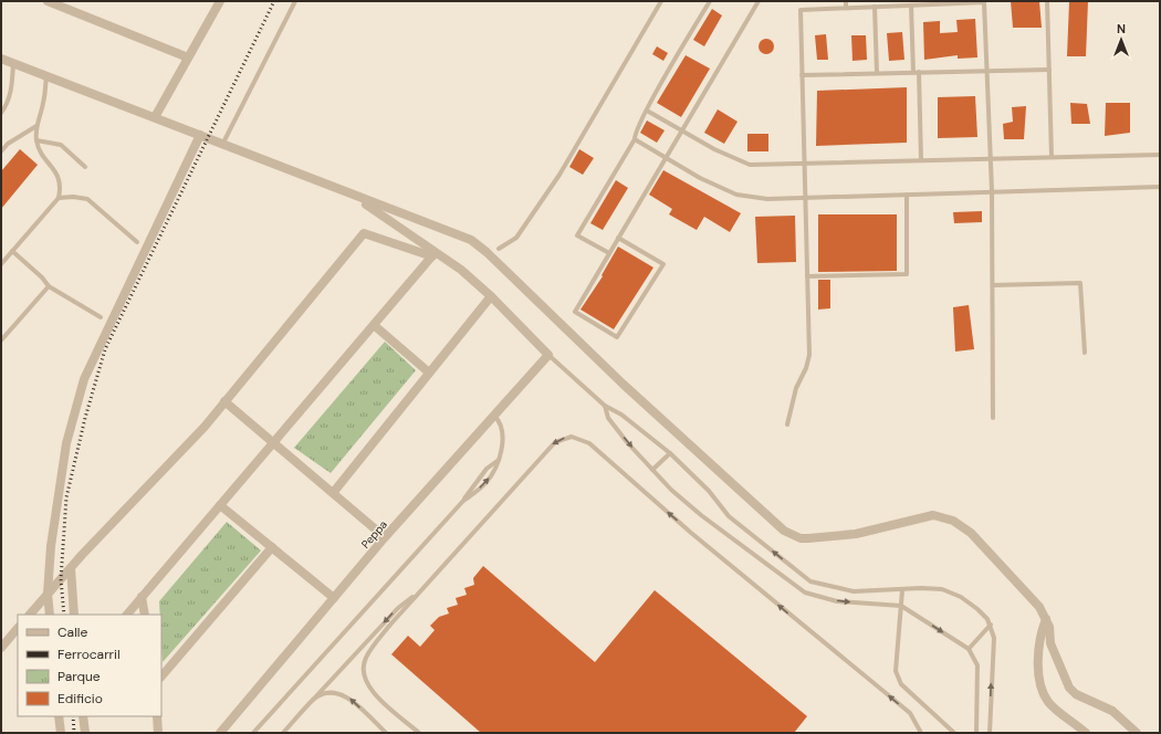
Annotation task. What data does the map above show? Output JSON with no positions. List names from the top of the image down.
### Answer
{
  "streets": {
    "street": ["Peppa"]
  },
  "legend": [
    "Calle",
    "Ferrocarril",
    "Parque",
    "Edificio"
  ],
  "north": "top"
}
